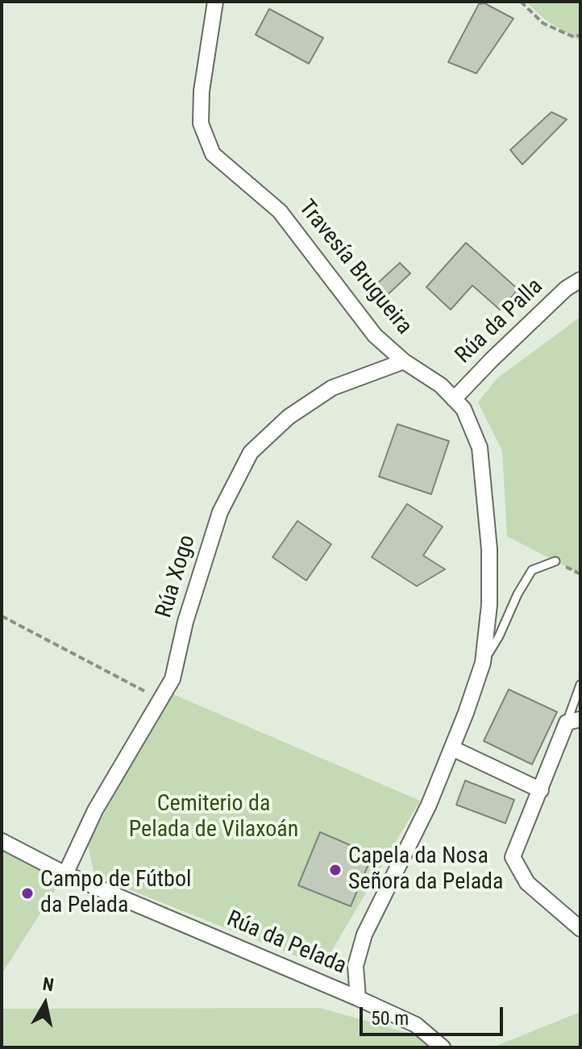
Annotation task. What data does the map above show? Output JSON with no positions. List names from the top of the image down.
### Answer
{
  "streets": {
    "street": [
      "Travesía Brugueira",
      "Rúa da Palla",
      "Rúa Xogo",
      "Rúa da Pelada"
    ]
  },
  "crossings": [
    ["Travesía Brugueira", "Rúa da Palla"],
    ["Travesía Brugueira", "Rúa Xogo"],
    ["Travesía Brugueira", "Rúa da Pelada"],
    ["Rúa Xogo", "Rúa da Pelada"]
  ],
  "parks": ["Cemiterio da Pelada de Vilaxoán"],
  "places": ["Capela da Nosa Señora da Pelada", "Campo de Fútbol da Pelada"],
  "scale_bar": "50 m",
  "north": "top"
}
